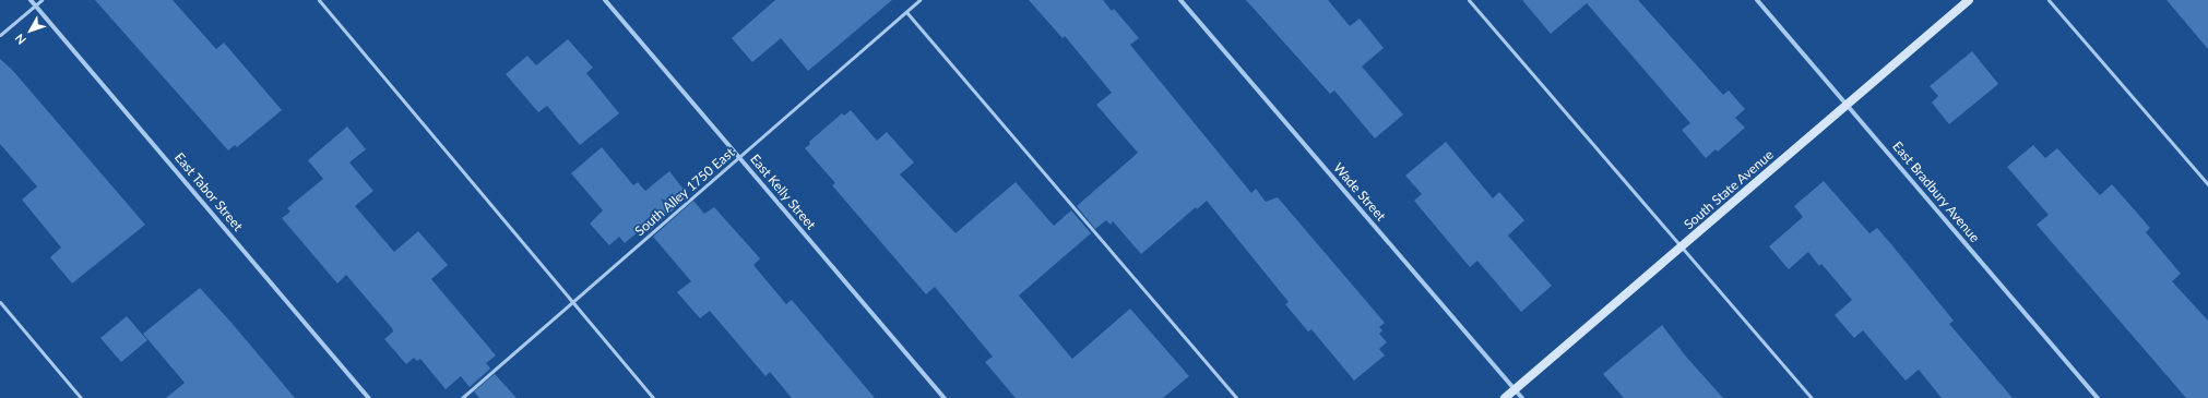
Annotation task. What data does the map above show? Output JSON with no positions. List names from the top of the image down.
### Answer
{
  "streets": {
    "street": [
      "South State Avenue",
      "East Tabor Street",
      "East Kelly Street",
      "Wade Street",
      "East Bradbury Avenue"
    ],
    "lane": ["South Alley 1750 East"]
  },
  "crossings": [
    ["South State Avenue", "Wade Street"],
    ["South State Avenue", "East Bradbury Avenue"],
    ["South Alley 1750 East", "East Kelly Street"]
  ],
  "north": "bottom left"
}
